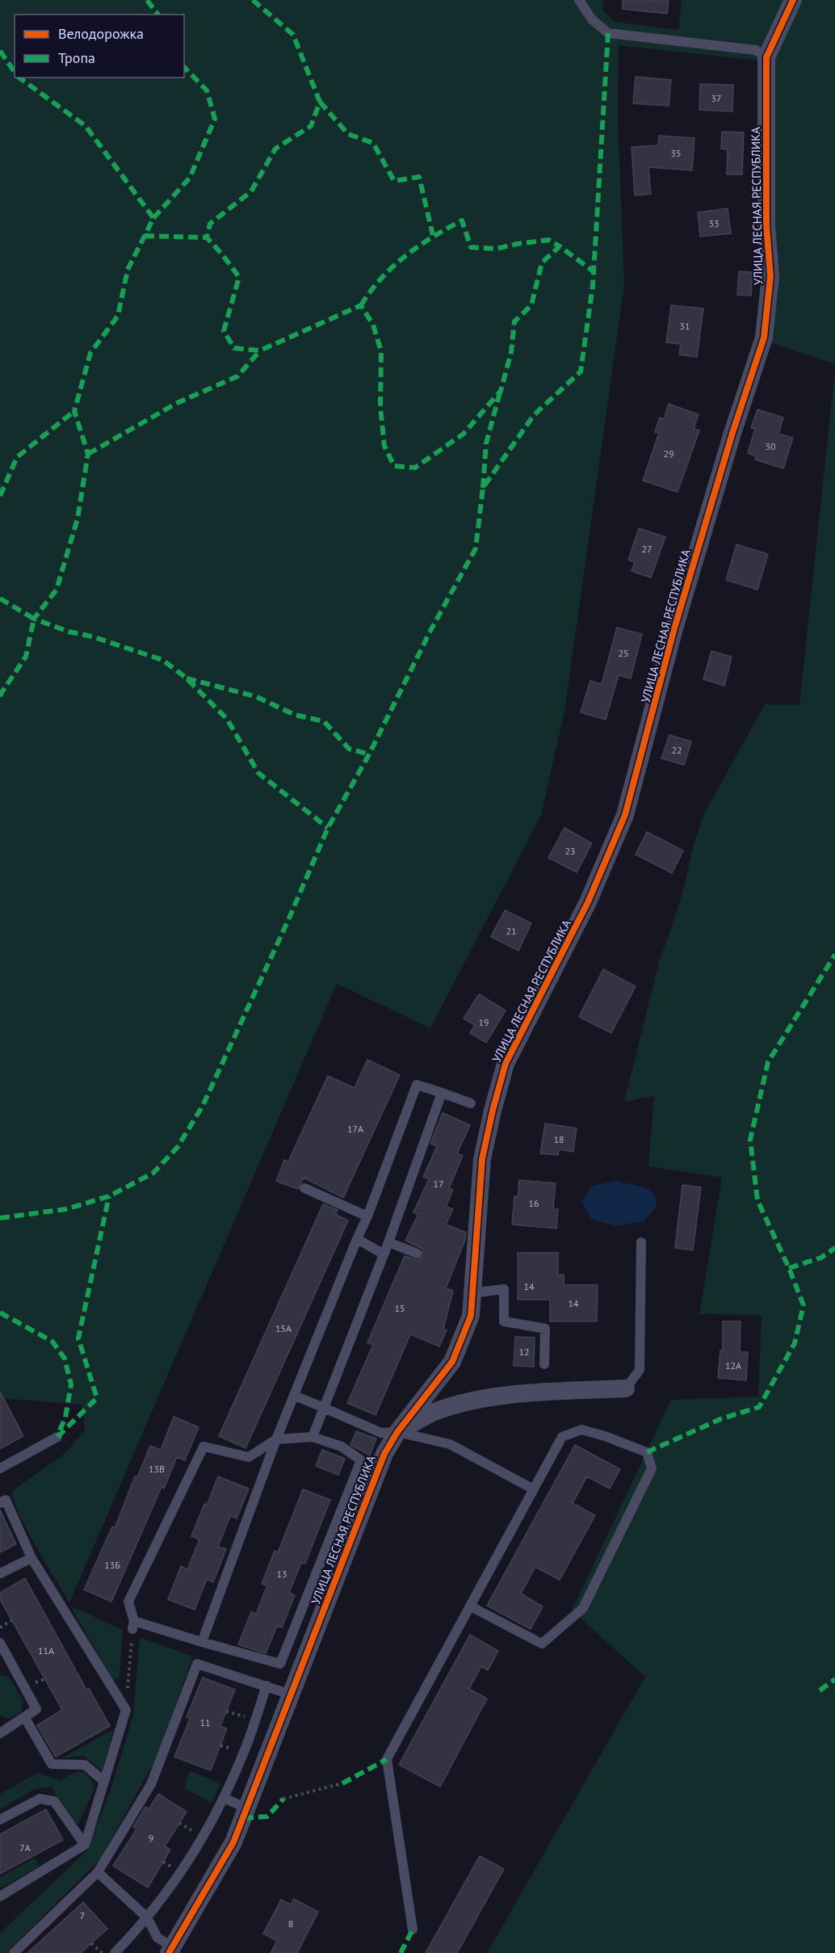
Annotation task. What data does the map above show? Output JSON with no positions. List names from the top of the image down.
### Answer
{
  "streets": {
    "street": ["УЛИЦА ЛЕСНАЯ РЕСПУБЛИКА"]
  },
  "house_numbers": [
    "37",
    "35",
    "33",
    "31",
    "30",
    "29",
    "27",
    "25",
    "22",
    "23",
    "21",
    "19",
    "17А",
    "18",
    "17",
    "16",
    "14",
    "14",
    "15",
    "15А",
    "12",
    "12А",
    "13В",
    "13Б",
    "13",
    "11А",
    "11",
    "9",
    "7А",
    "7",
    "8"
  ],
  "legend": ["Велодорожка", "Тропа"]
}
